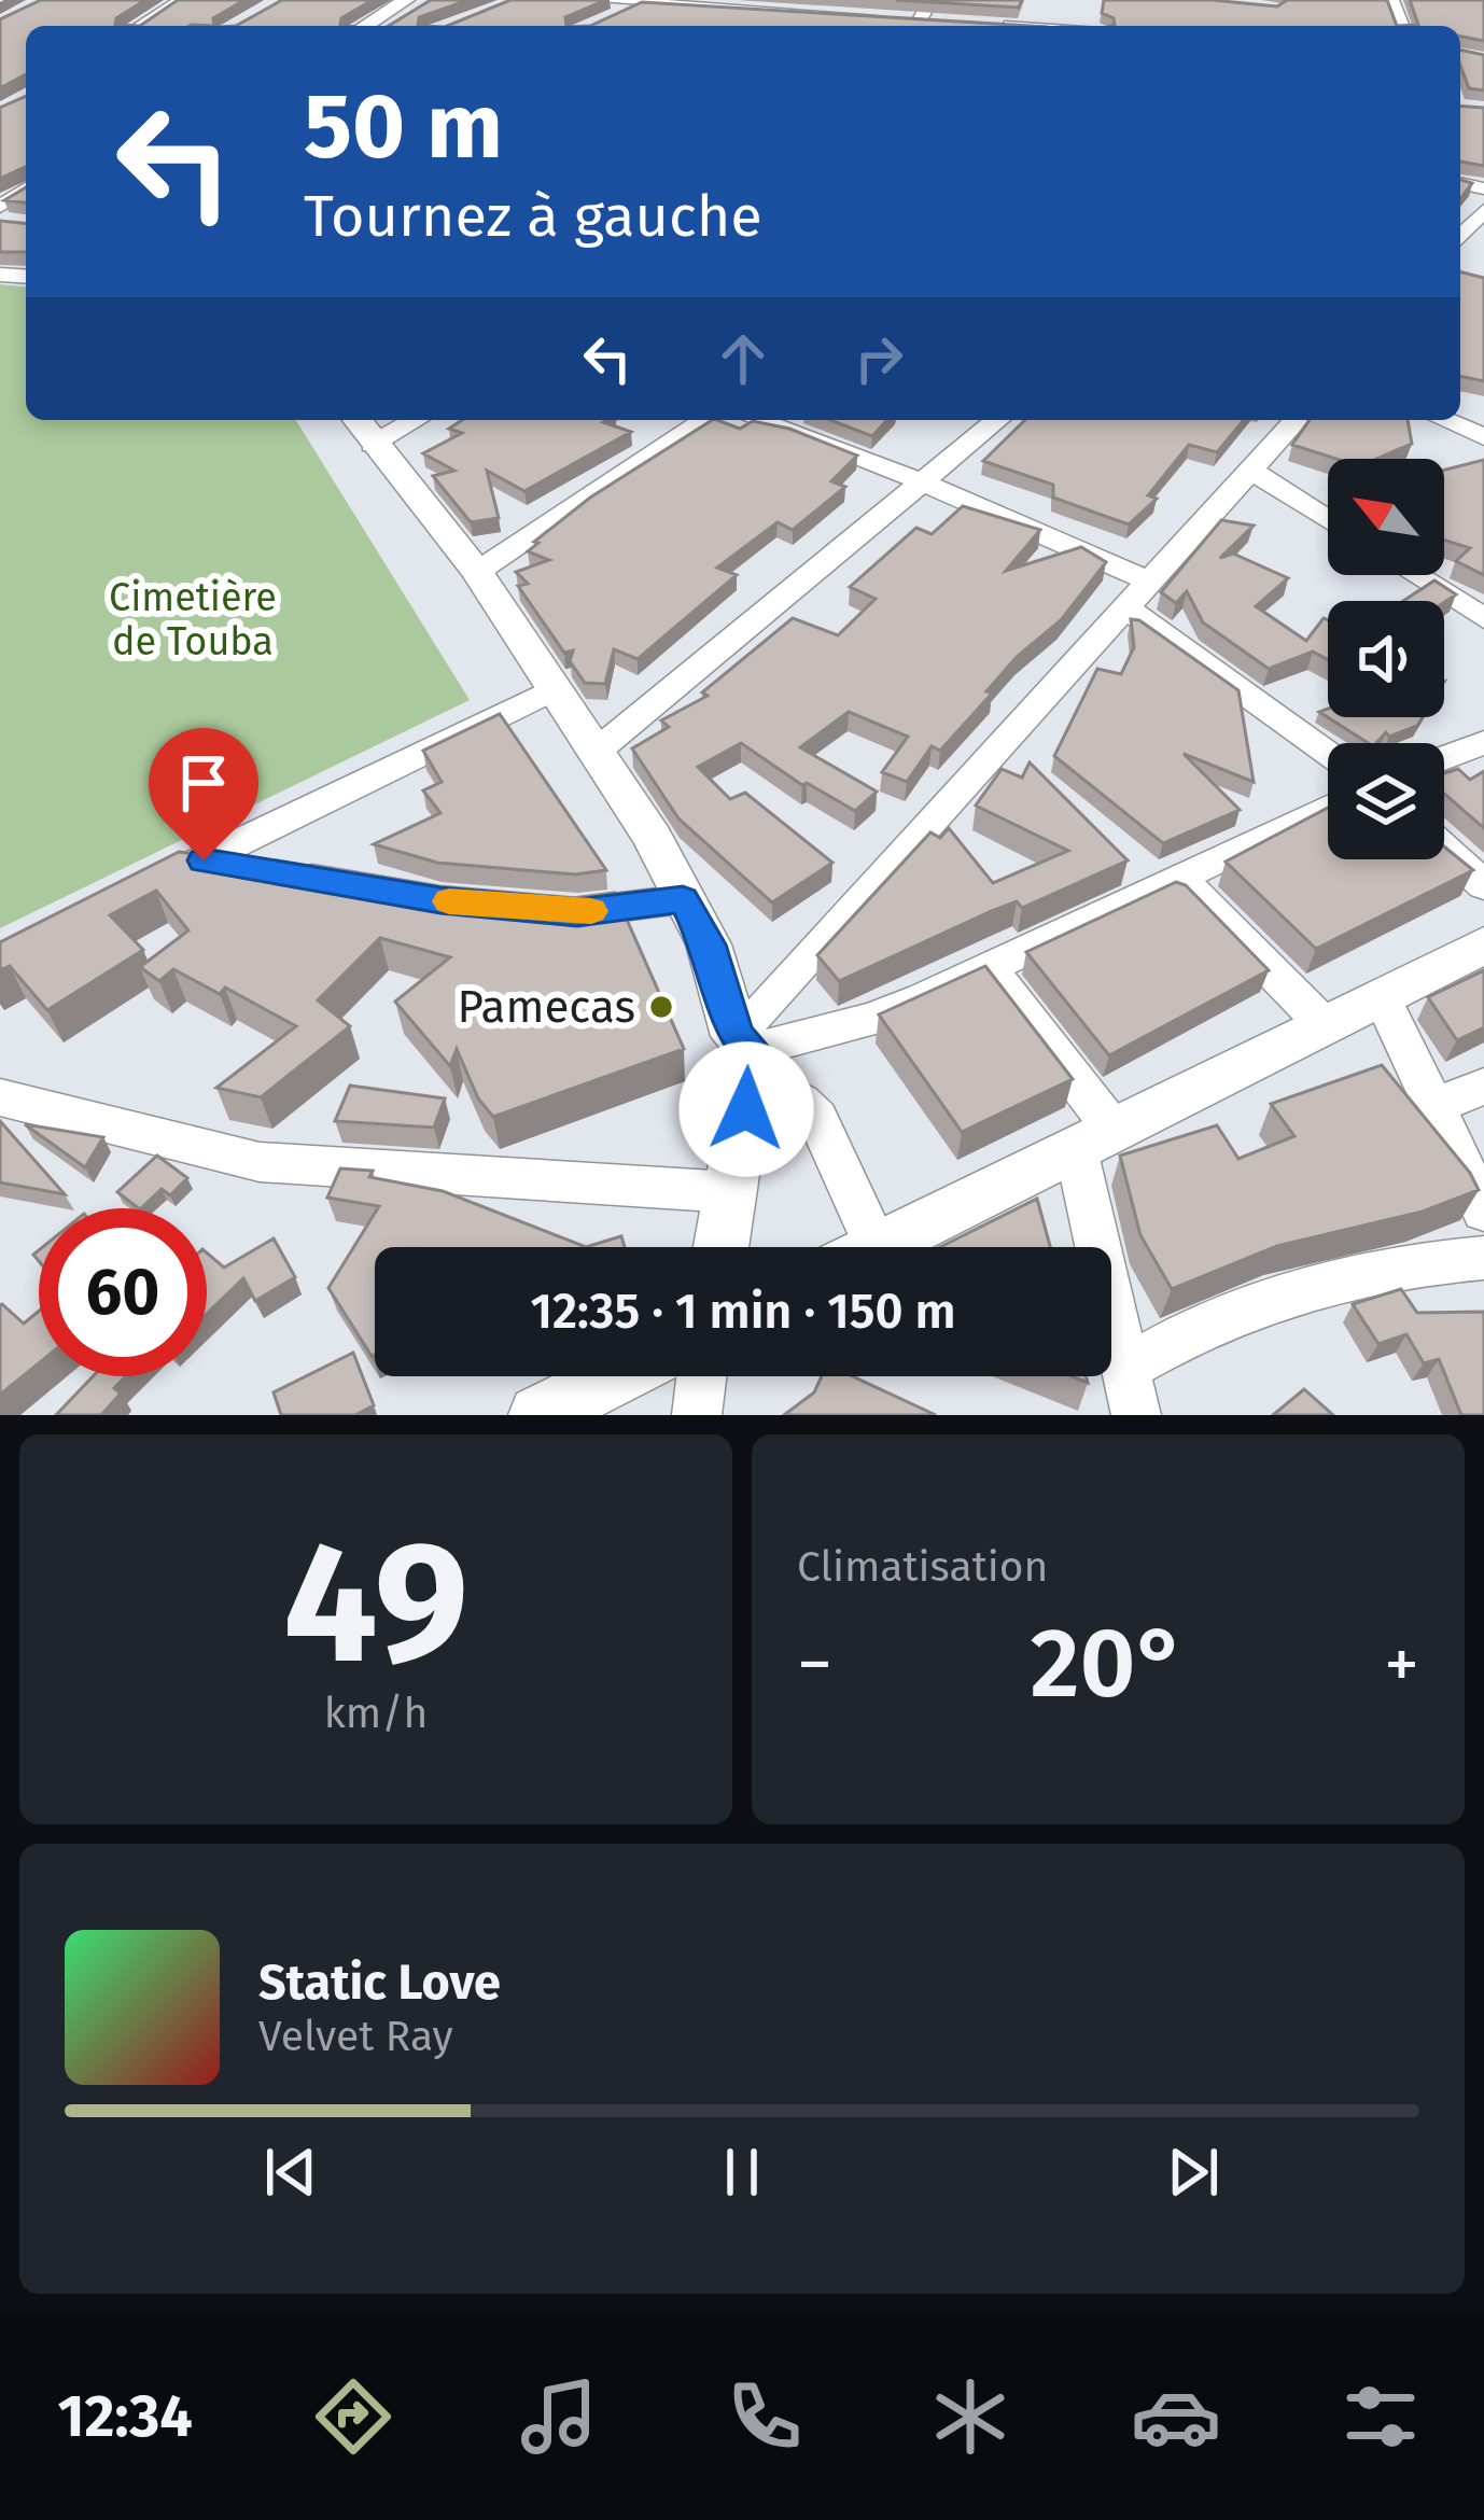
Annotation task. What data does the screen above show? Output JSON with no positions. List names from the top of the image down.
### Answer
{
  "parks": ["Cimetière de Touba"],
  "places": ["Pamecas"],
  "north": "top left",
  "page": {
    "turn": ["50 m", "Tournez à gauche"],
    "limit": "60",
    "trip": "12:35 · 1 min · 150 m",
    "tile": [
      ["49", "km/h"],
      "Climatisation"
    ],
    "heat": ["−", "20°", "+"],
    "song": ["Static Love", "Velvet Ray"],
    "tabs": "12:34"
  }
}
